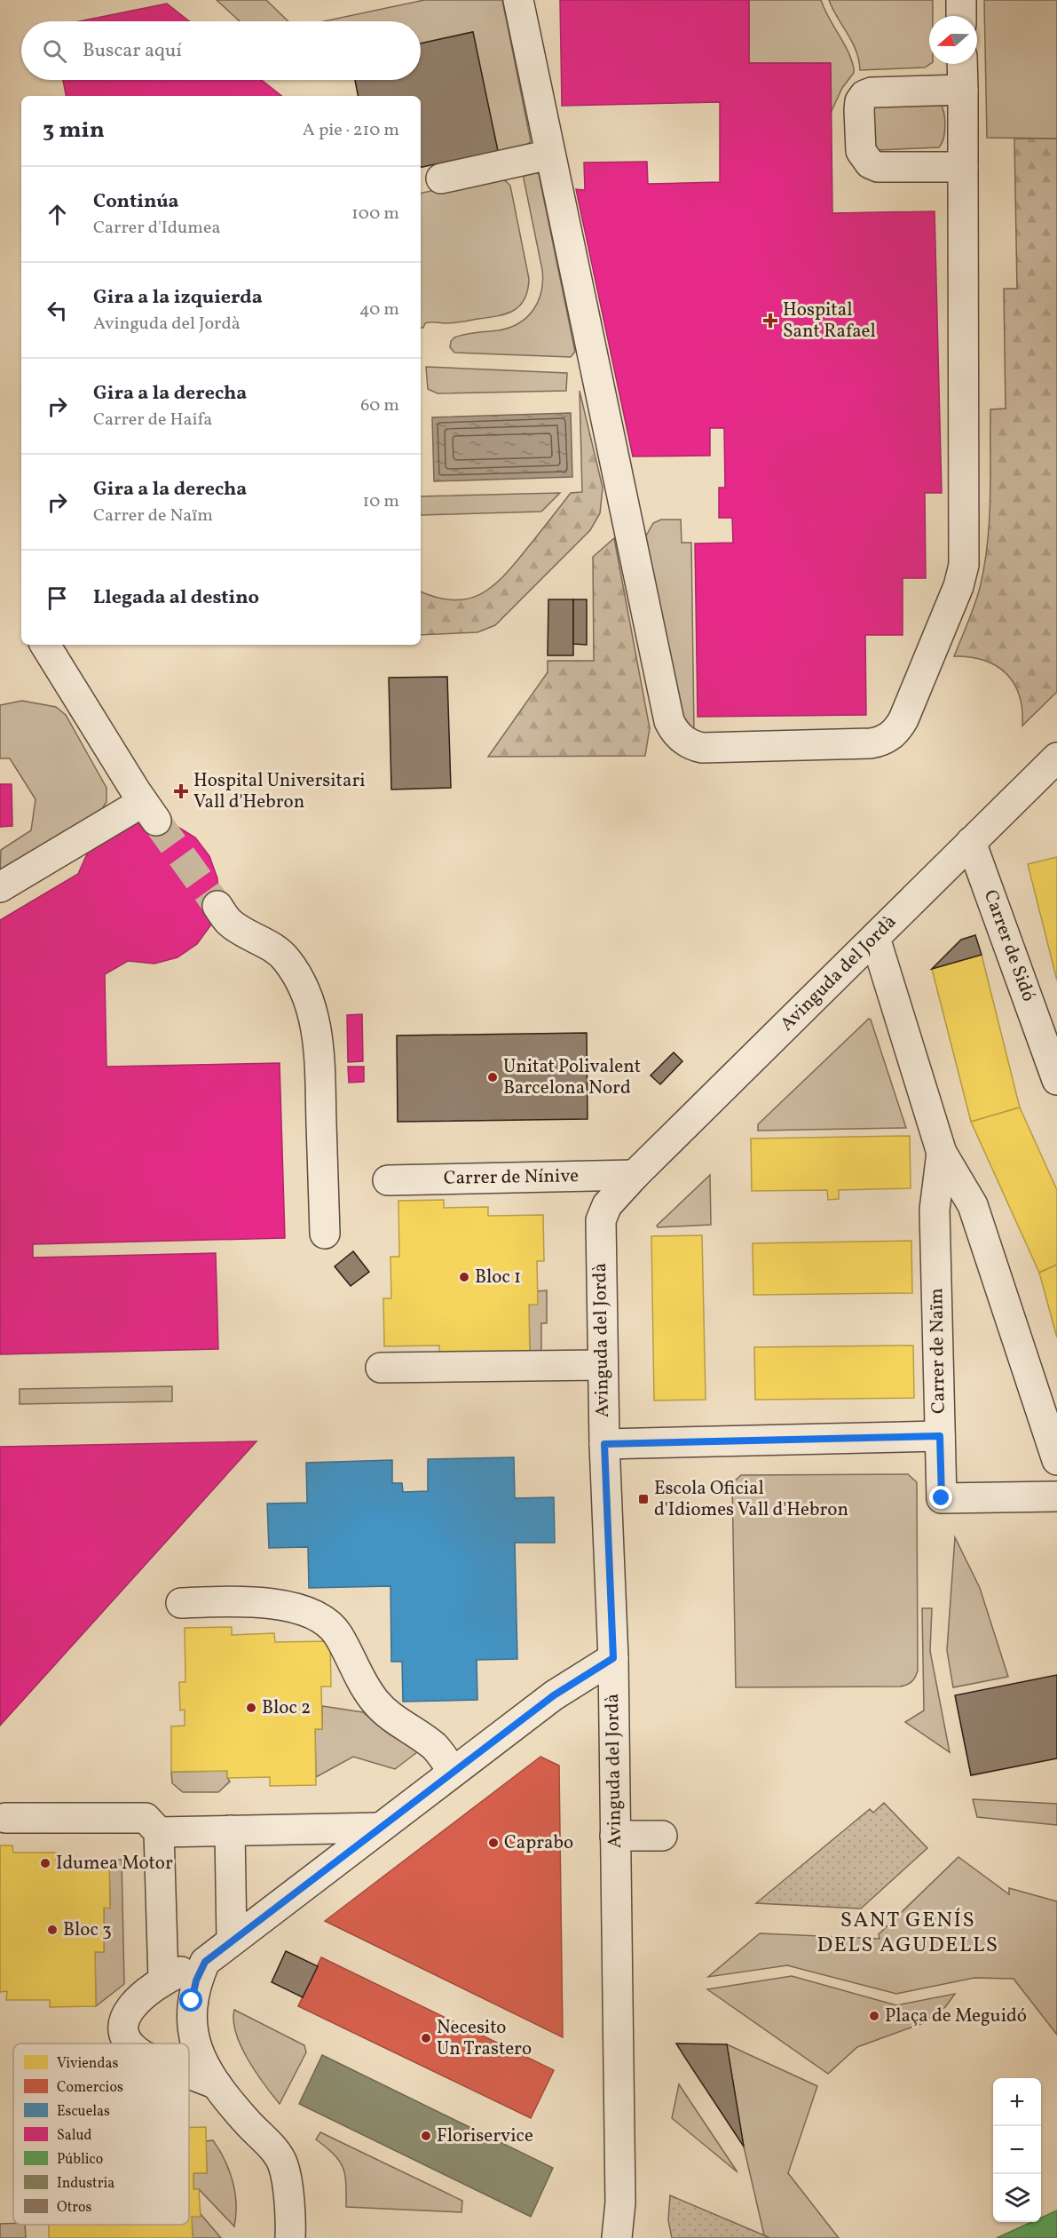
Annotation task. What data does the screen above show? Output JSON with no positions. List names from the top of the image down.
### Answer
{
  "streets": {
    "street": [
      "Carrer de Sidó",
      "Avinguda del Jordà",
      "Carrer de Nínive",
      "Carrer de Naïm"
    ]
  },
  "crossings": [
    ["Carrer de Sidó", "Avinguda del Jordà"],
    ["Avinguda del Jordà", "Carrer de Nínive"],
    ["Avinguda del Jordà", "Carrer de Naïm"]
  ],
  "districts": ["SANT GENÍS DELS AGUDELLS"],
  "places": {
    "health": ["Hospital Sant Rafael", "Hospital Universitari Vall d'Hebron"],
    "other": [
      "Unitat Polivalent Barcelona Nord",
      "Bloc 1",
      "Bloc 2",
      "Caprabo",
      "Idumea Motor",
      "Bloc 3",
      "Plaça de Meguidó",
      "Necesito Un Trastero",
      "Floriservice"
    ],
    "transit": ["Escola Oficial d'Idiomes Vall d'Hebron"]
  },
  "legend": [
    "Viviendas",
    "Comercios",
    "Escuelas",
    "Salud",
    "Público",
    "Industria",
    "Otros"
  ],
  "north": "left",
  "page": {
    "search": "Buscar aquí",
    "heading": ["3 min", "A pie · 210 m"],
    "list": [
      ["Continúa", "Carrer d'Idumea", "100 m"],
      ["Gira a la izquierda", "Avinguda del Jordà", "40 m"],
      ["Gira a la derecha", "Carrer de Haifa", "60 m"],
      ["Gira a la derecha", "Carrer de Naïm", "10 m"],
      "Llegada al destino"
    ],
    "map_buttons": ["+", "−"]
  }
}
